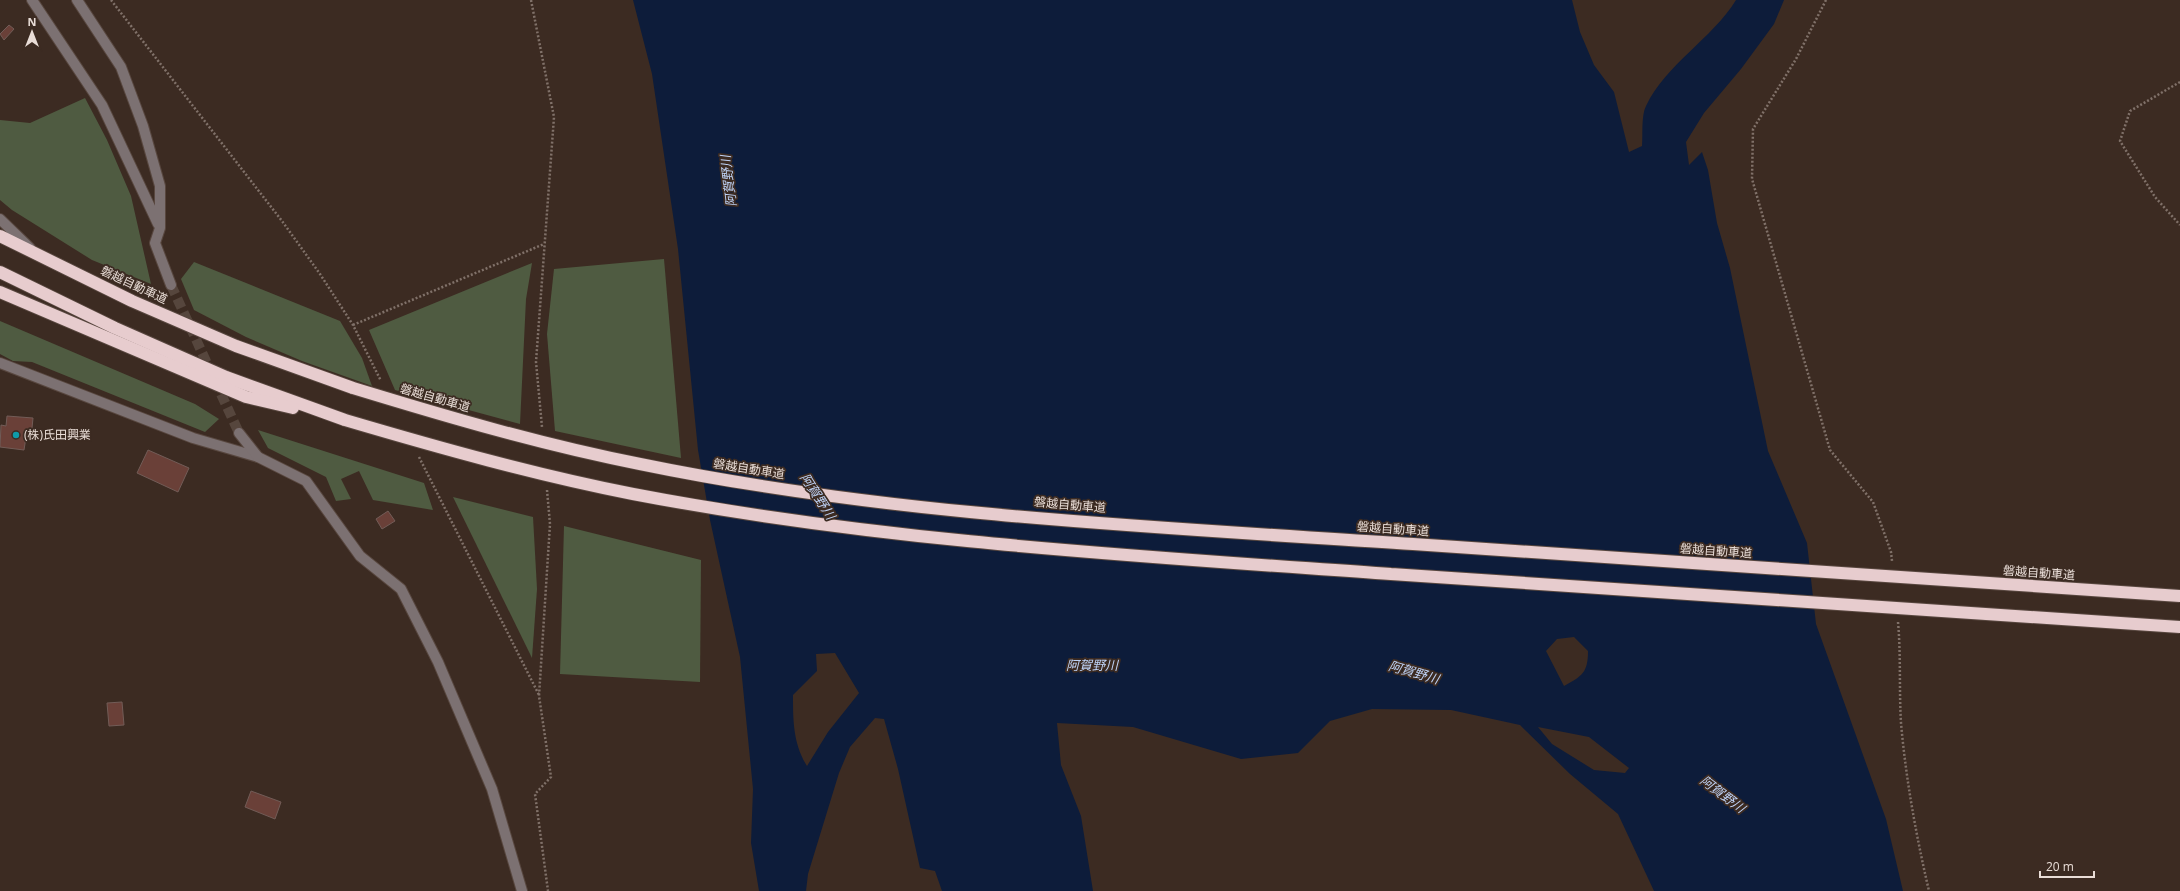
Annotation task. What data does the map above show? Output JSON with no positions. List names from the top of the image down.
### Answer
{
  "streets": {
    "highway": ["磐越自動車道"]
  },
  "water": ["阿賀野川"],
  "places": ["(株)氏田興業"],
  "scale_bar": "20 m",
  "north": "top"
}
